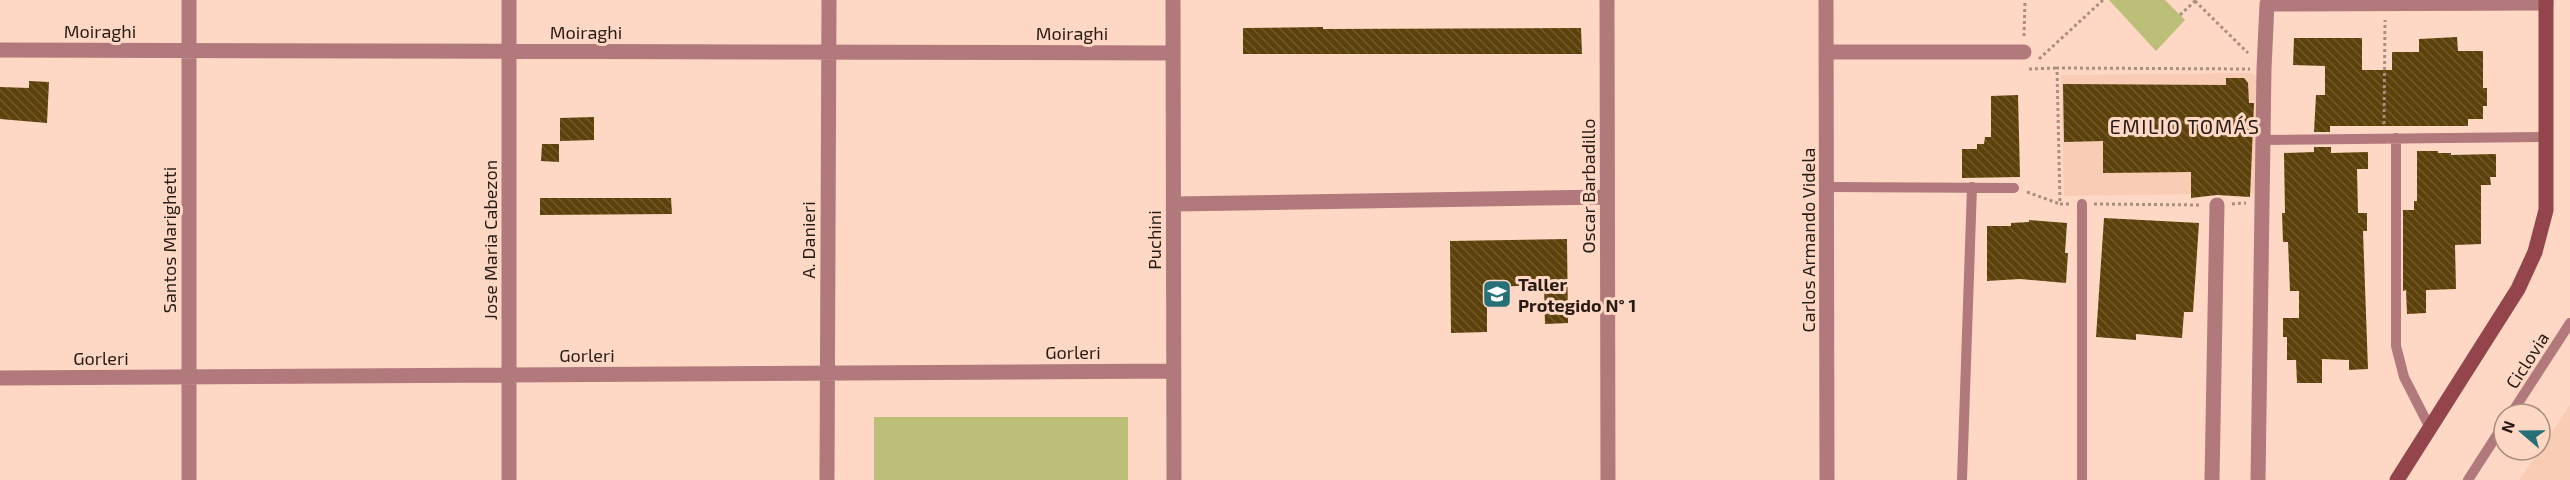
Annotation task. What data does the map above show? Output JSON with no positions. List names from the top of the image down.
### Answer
{
  "streets": {
    "street": [
      "Moiraghi",
      "Oscar Barbadillo",
      "Santos Marighetti",
      "Jose Maria Cabezon",
      "A. Danieri",
      "Puchini",
      "Carlos Armando Videla",
      "Gorleri"
    ],
    "lane": ["Ciclovia"]
  },
  "crossings": [
    ["Moiraghi", "Santos Marighetti"],
    ["Moiraghi", "Jose Maria Cabezon"],
    ["Moiraghi", "A. Danieri"],
    ["Moiraghi", "Puchini"],
    ["Santos Marighetti", "Gorleri"],
    ["Jose Maria Cabezon", "Gorleri"],
    ["A. Danieri", "Gorleri"],
    ["Puchini", "Gorleri"]
  ],
  "districts": ["EMILIO TOMÁS"],
  "places": {
    "school or university": ["Taller Protegido N° 1"]
  },
  "north": "left"
}
